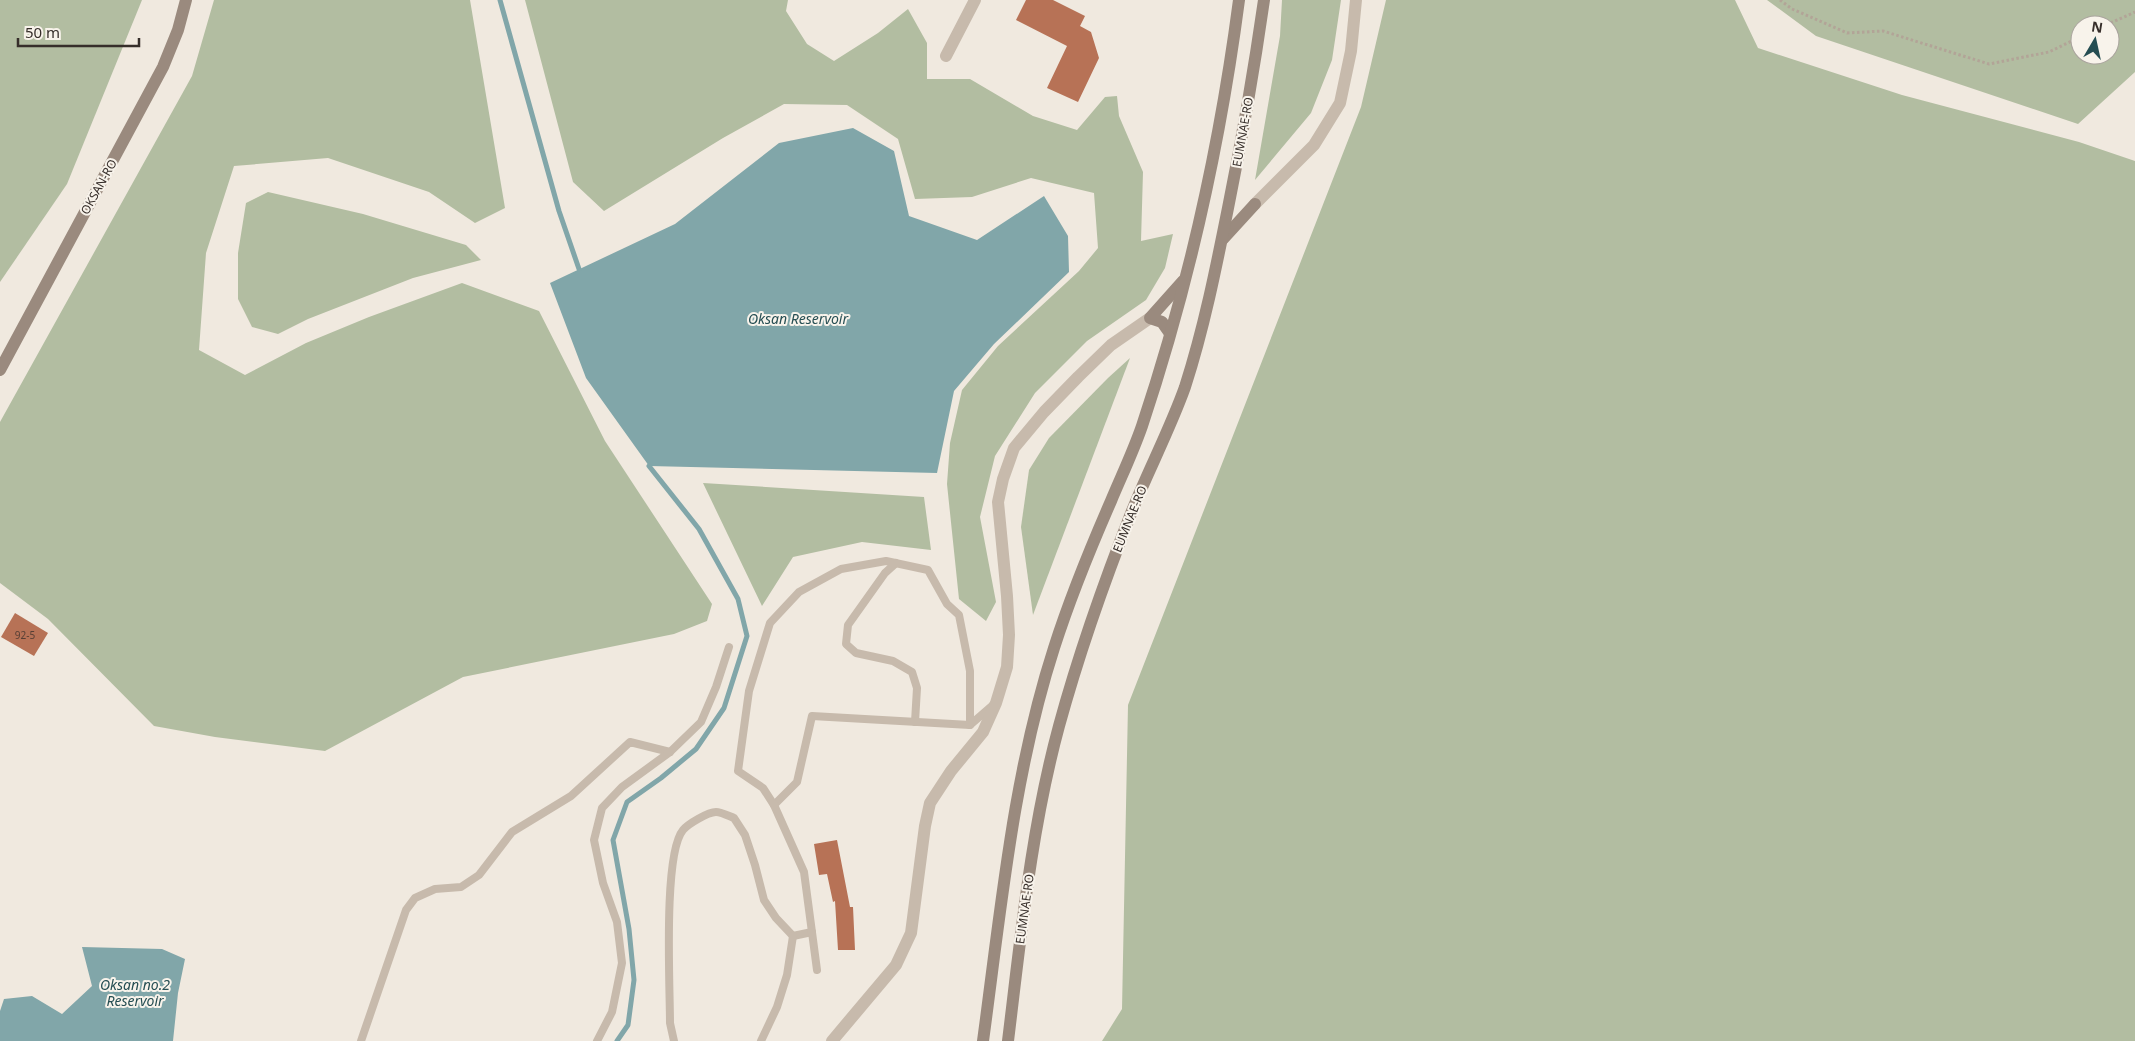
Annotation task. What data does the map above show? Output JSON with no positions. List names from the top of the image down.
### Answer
{
  "streets": {
    "street": ["EUMNAE-RO", "OKSAN-RO"]
  },
  "water": ["Oksan Reservoir", "Oksan no.2 Reservoir"],
  "house_numbers": ["92-5"],
  "scale_bar": "50 m",
  "north": "top"
}
